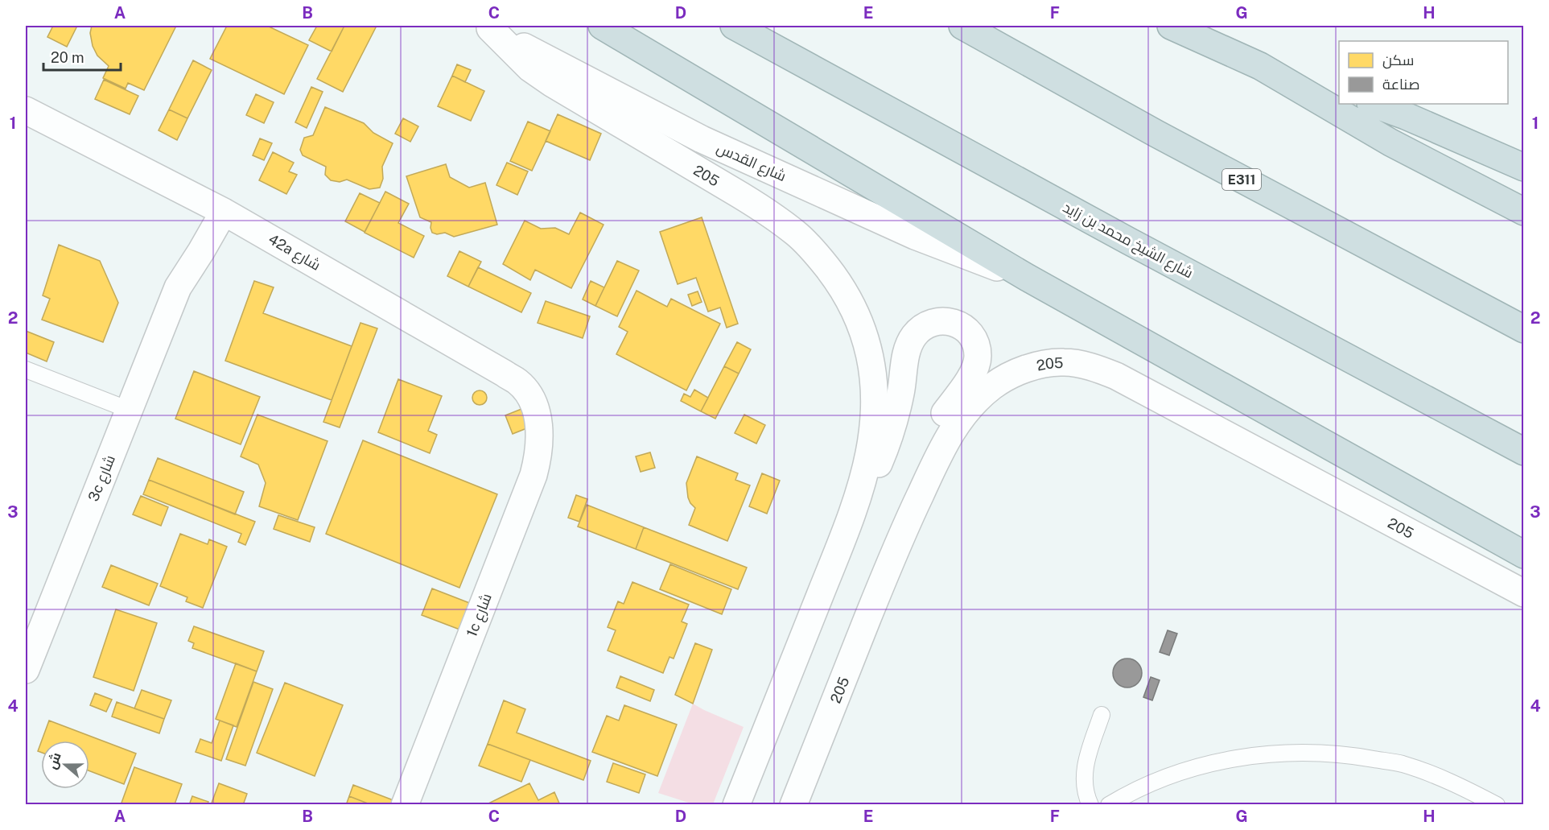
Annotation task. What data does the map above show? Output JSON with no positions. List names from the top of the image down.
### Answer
{
  "streets": {
    "highway": ["E311", "شارع الشيخ محمد بن زايد"],
    "street": [
      "شارع القدس",
      "205",
      "42a شارع",
      "3c شارع",
      "1c شارع"
    ]
  },
  "crossings": [
    ["شارع القدس", "205"],
    ["42a شارع", "3c شارع"],
    ["42a شارع", "1c شارع"]
  ],
  "legend": ["سكن", "صناعة"],
  "scale_bar": "20 m",
  "north": "left",
  "grid": {
    "columns": [
      "A",
      "B",
      "C",
      "D",
      "E",
      "F",
      "G",
      "H"
    ],
    "rows": [
      "1",
      "2",
      "3",
      "4"
    ]
  }
}
